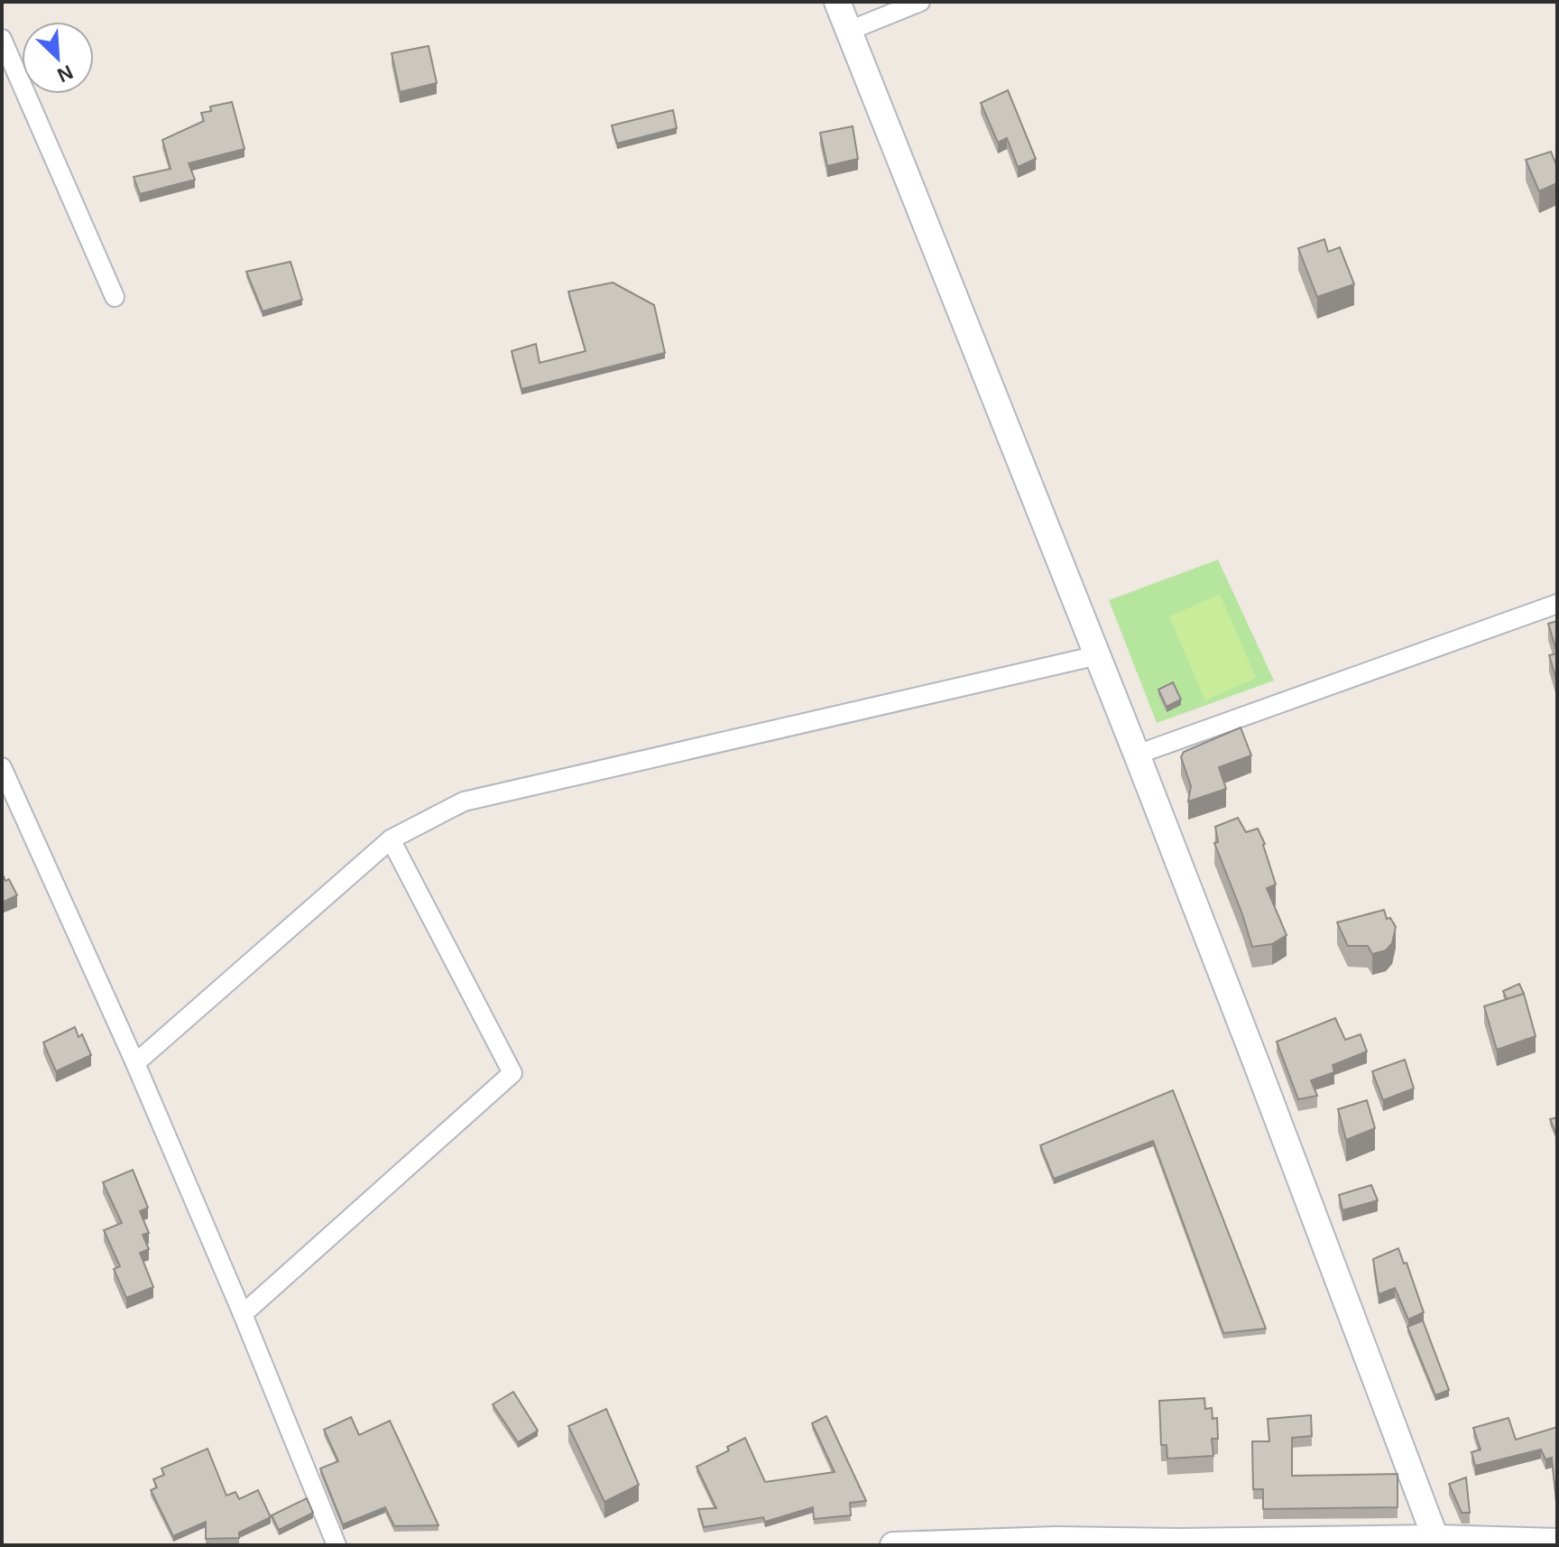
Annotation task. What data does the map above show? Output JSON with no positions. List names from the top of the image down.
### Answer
{
  "north": "bottom right"
}
